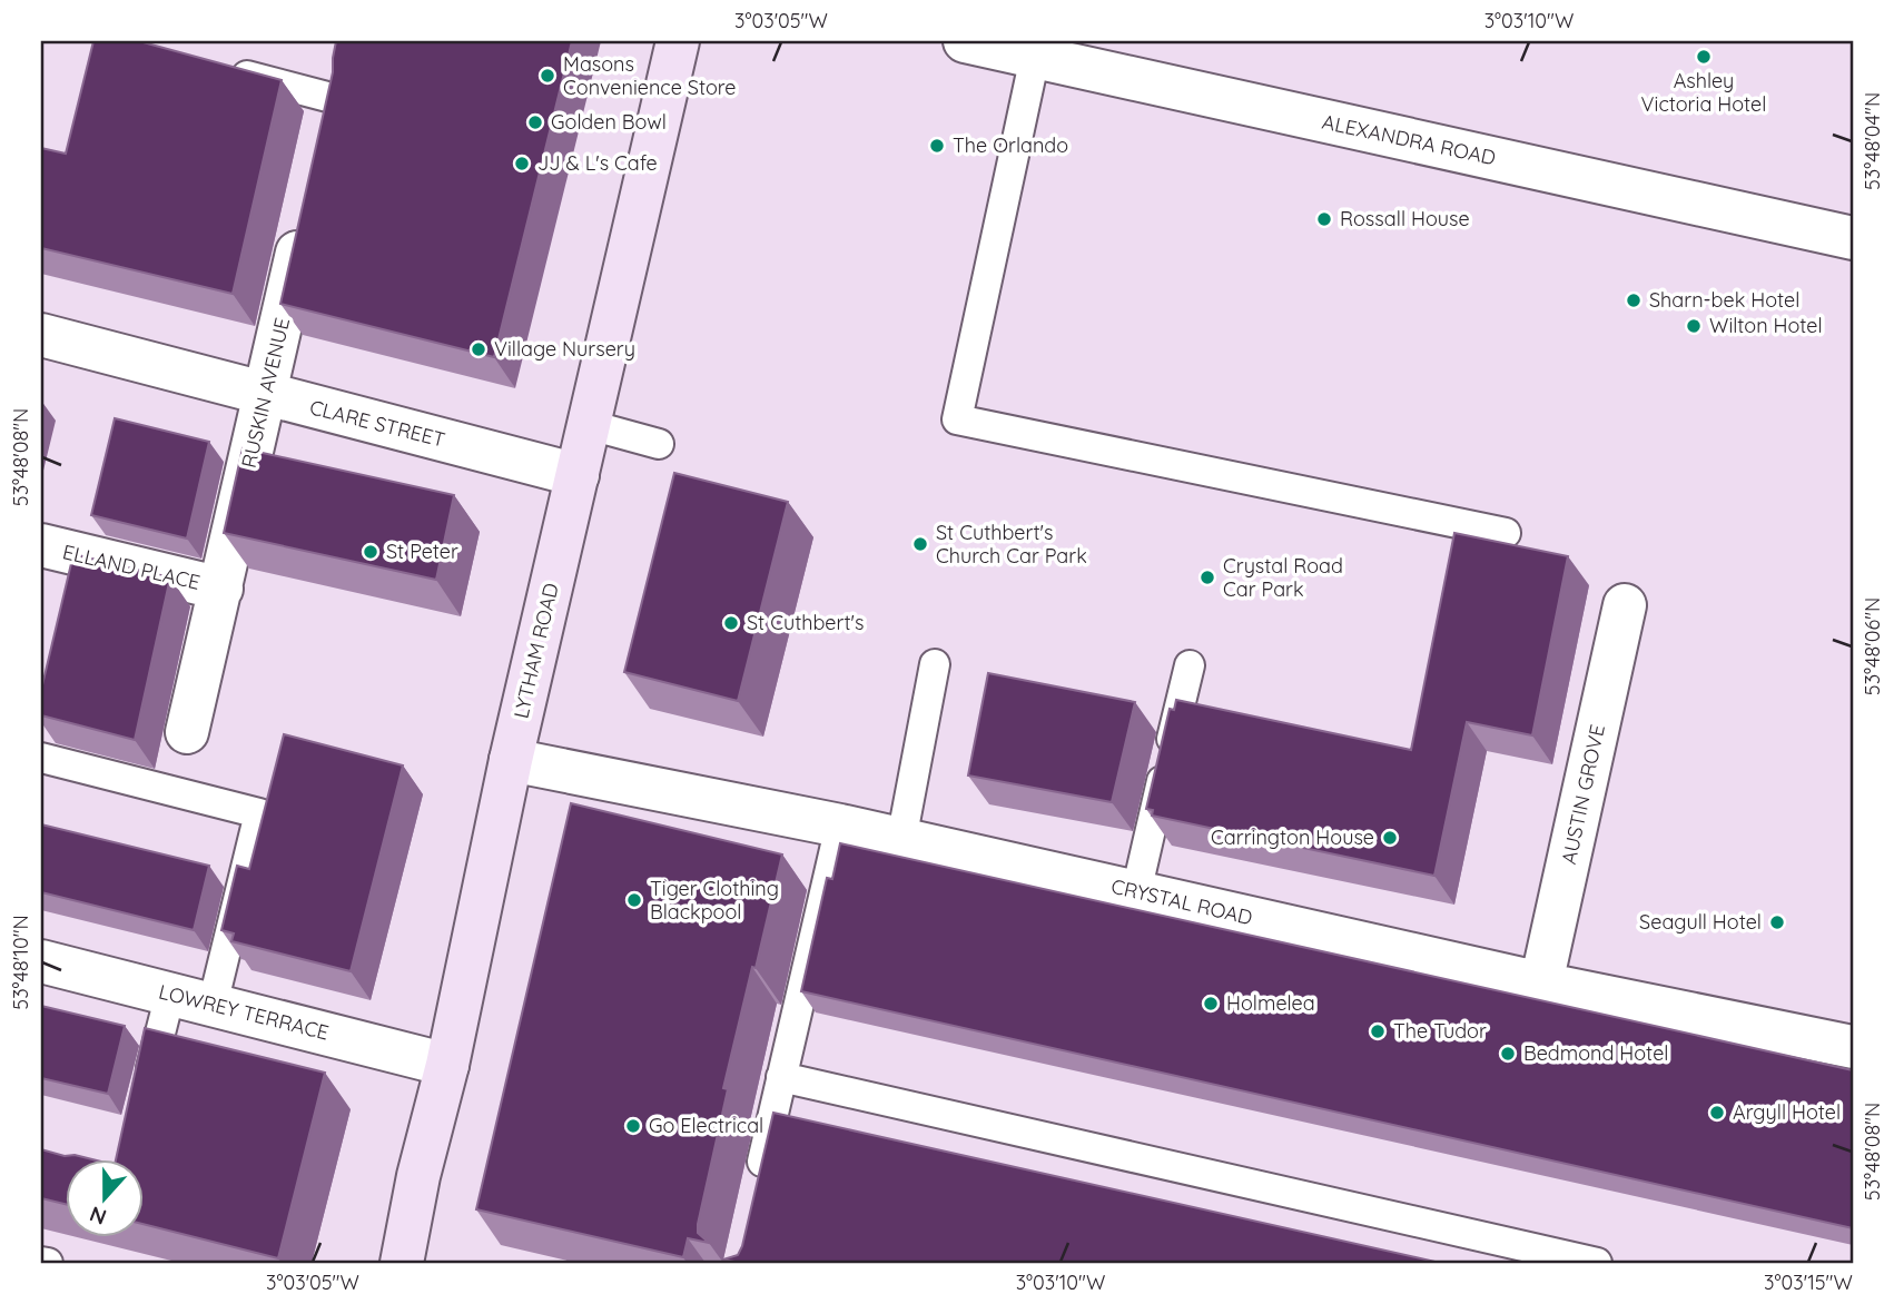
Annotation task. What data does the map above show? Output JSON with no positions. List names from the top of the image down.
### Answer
{
  "streets": {
    "main road": ["LYTHAM ROAD"],
    "street": [
      "ALEXANDRA ROAD",
      "RUSKIN AVENUE",
      "CLARE STREET",
      "ELLAND PLACE",
      "AUSTIN GROVE",
      "CRYSTAL ROAD",
      "LOWREY TERRACE"
    ]
  },
  "crossings": [
    ["RUSKIN AVENUE", "CLARE STREET"],
    ["RUSKIN AVENUE", "ELLAND PLACE"],
    ["CLARE STREET", "LYTHAM ROAD"],
    ["LYTHAM ROAD", "CRYSTAL ROAD"],
    ["LYTHAM ROAD", "LOWREY TERRACE"],
    ["AUSTIN GROVE", "CRYSTAL ROAD"]
  ],
  "places": [
    "Ashley Victoria Hotel",
    "Masons Convenience Store",
    "Golden Bowl",
    "The Orlando",
    "JJ & L's Cafe",
    "Rossall House",
    "Sharn-bek Hotel",
    "Wilton Hotel",
    "Village Nursery",
    "St Cuthbert's Church Car Park",
    "St Peter",
    "Crystal Road Car Park",
    "St Cuthbert's",
    "Carrington House",
    "Tiger Clothing Blackpool",
    "Seagull Hotel",
    "Holmelea",
    "The Tudor",
    "Bedmond Hotel",
    "Argyll Hotel",
    "Go Electrical"
  ],
  "north": "bottom",
  "coordinates": [
    "3°03'05\"W",
    "3°03'10\"W",
    "53°48'04\"N",
    "53°48'08\"N",
    "53°48'06\"N",
    "53°48'10\"N",
    "3°03'15\"W"
  ]
}
